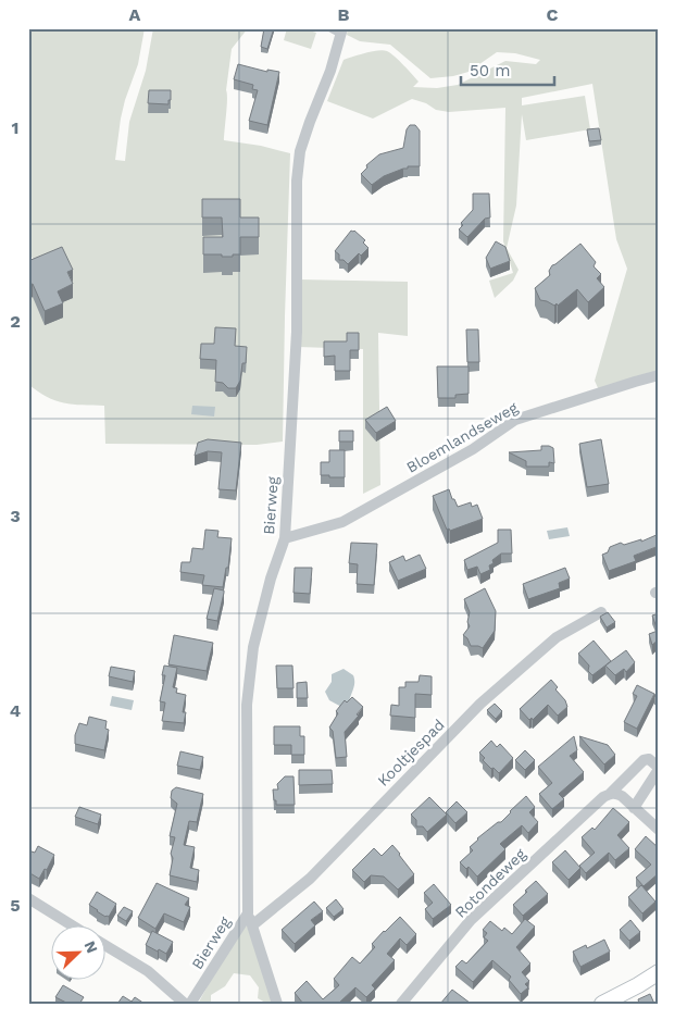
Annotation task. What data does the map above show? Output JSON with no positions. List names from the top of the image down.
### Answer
{
  "streets": {
    "street": [
      "Bloemlandseweg",
      "Bierweg",
      "Kooltjespad",
      "Rotondeweg"
    ]
  },
  "crossings": [
    ["Bloemlandseweg", "Bierweg"]
  ],
  "scale_bar": "50 m",
  "north": "top right",
  "grid": {
    "columns": ["A", "B", "C"],
    "rows": [
      "1",
      "2",
      "3",
      "4",
      "5"
    ]
  }
}
